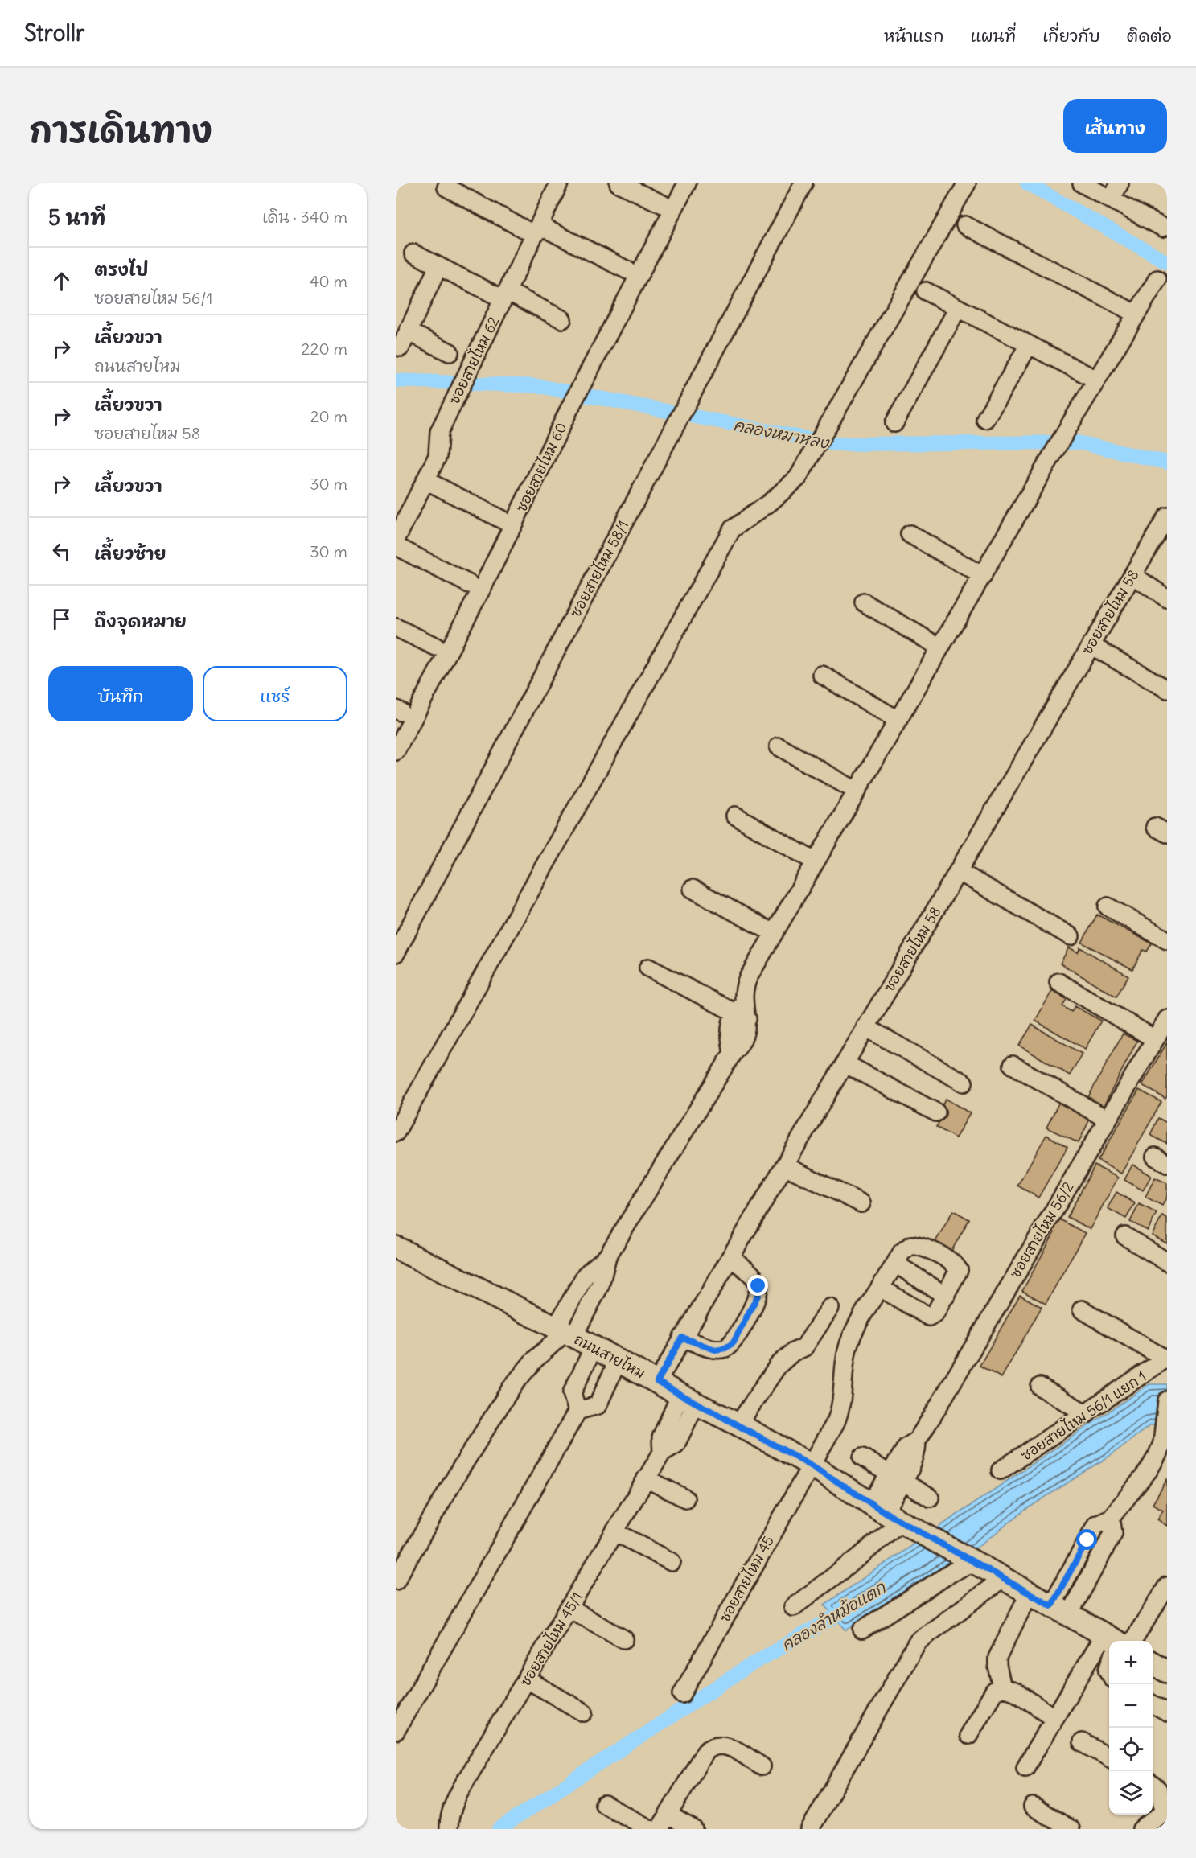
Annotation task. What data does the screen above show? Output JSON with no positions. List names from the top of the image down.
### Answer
{
  "streets": {
    "main road": ["ถนนสายไหม"],
    "street": [
      "ซอยสายไหม 62",
      "ซอยสายไหม 60",
      "ซอยสายไหม 58/1",
      "ซอยสายไหม 58",
      "ซอยสายไหม 56/2",
      "ซอยสายไหม 56/1 แยก 1",
      "ซอยสายไหม 45",
      "ซอยสายไหม 45/1"
    ]
  },
  "crossings": [
    ["ซอยสายไหม 58", "ถนนสายไหม"],
    ["ซอยสายไหม 56/2", "ถนนสายไหม"],
    ["ถนนสายไหม", "ซอยสายไหม 45"],
    ["ถนนสายไหม", "ซอยสายไหม 45/1"]
  ],
  "water": ["คลองหมาหลง", "คลองลำหม้อแตก"],
  "page": {
    "header": "Strollr",
    "nav": [
      "หน้าแรก",
      "แผนที่",
      "เกี่ยวกับ",
      "ติดต่อ"
    ],
    "title": "การเดินทาง",
    "buttons": [
      "เส้นทาง",
      ["บันทึก", "แชร์"]
    ],
    "heading": ["5 นาที", "เดิน · 340 m"],
    "list": [
      ["ตรงไป", "ซอยสายไหม 56/1", "40 m"],
      ["เลี้ยวขวา", "ถนนสายไหม", "220 m"],
      ["เลี้ยวขวา", "ซอยสายไหม 58", "20 m"],
      ["เลี้ยวขวา", "30 m"],
      ["เลี้ยวซ้าย", "30 m"],
      "ถึงจุดหมาย"
    ],
    "map_buttons": ["+", "−"]
  }
}
